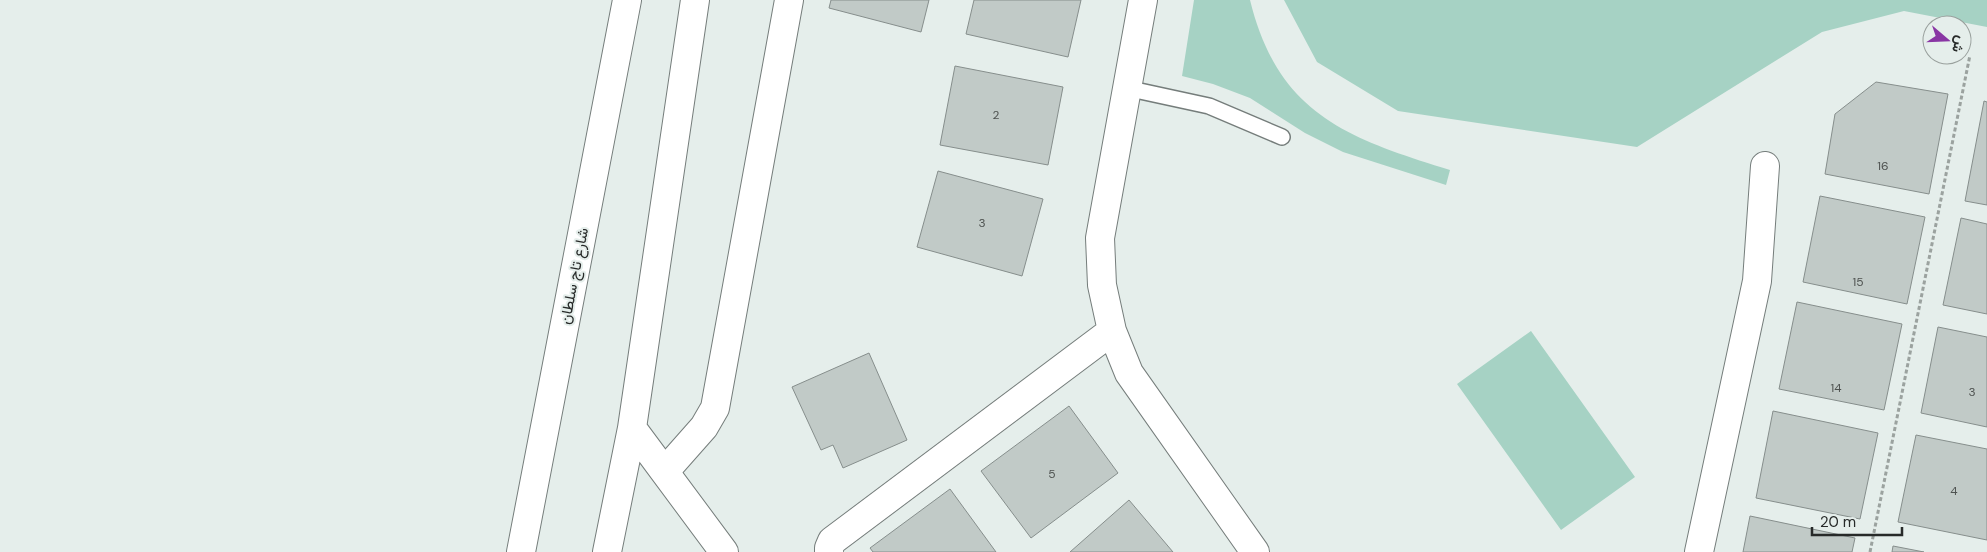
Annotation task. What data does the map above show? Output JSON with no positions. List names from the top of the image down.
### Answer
{
  "streets": {
    "street": ["شارع تاج سلطان"]
  },
  "house_numbers": [
    "2",
    "16",
    "3",
    "15",
    "14",
    "3",
    "5",
    "4"
  ],
  "scale_bar": "20 m",
  "north": "right"
}
